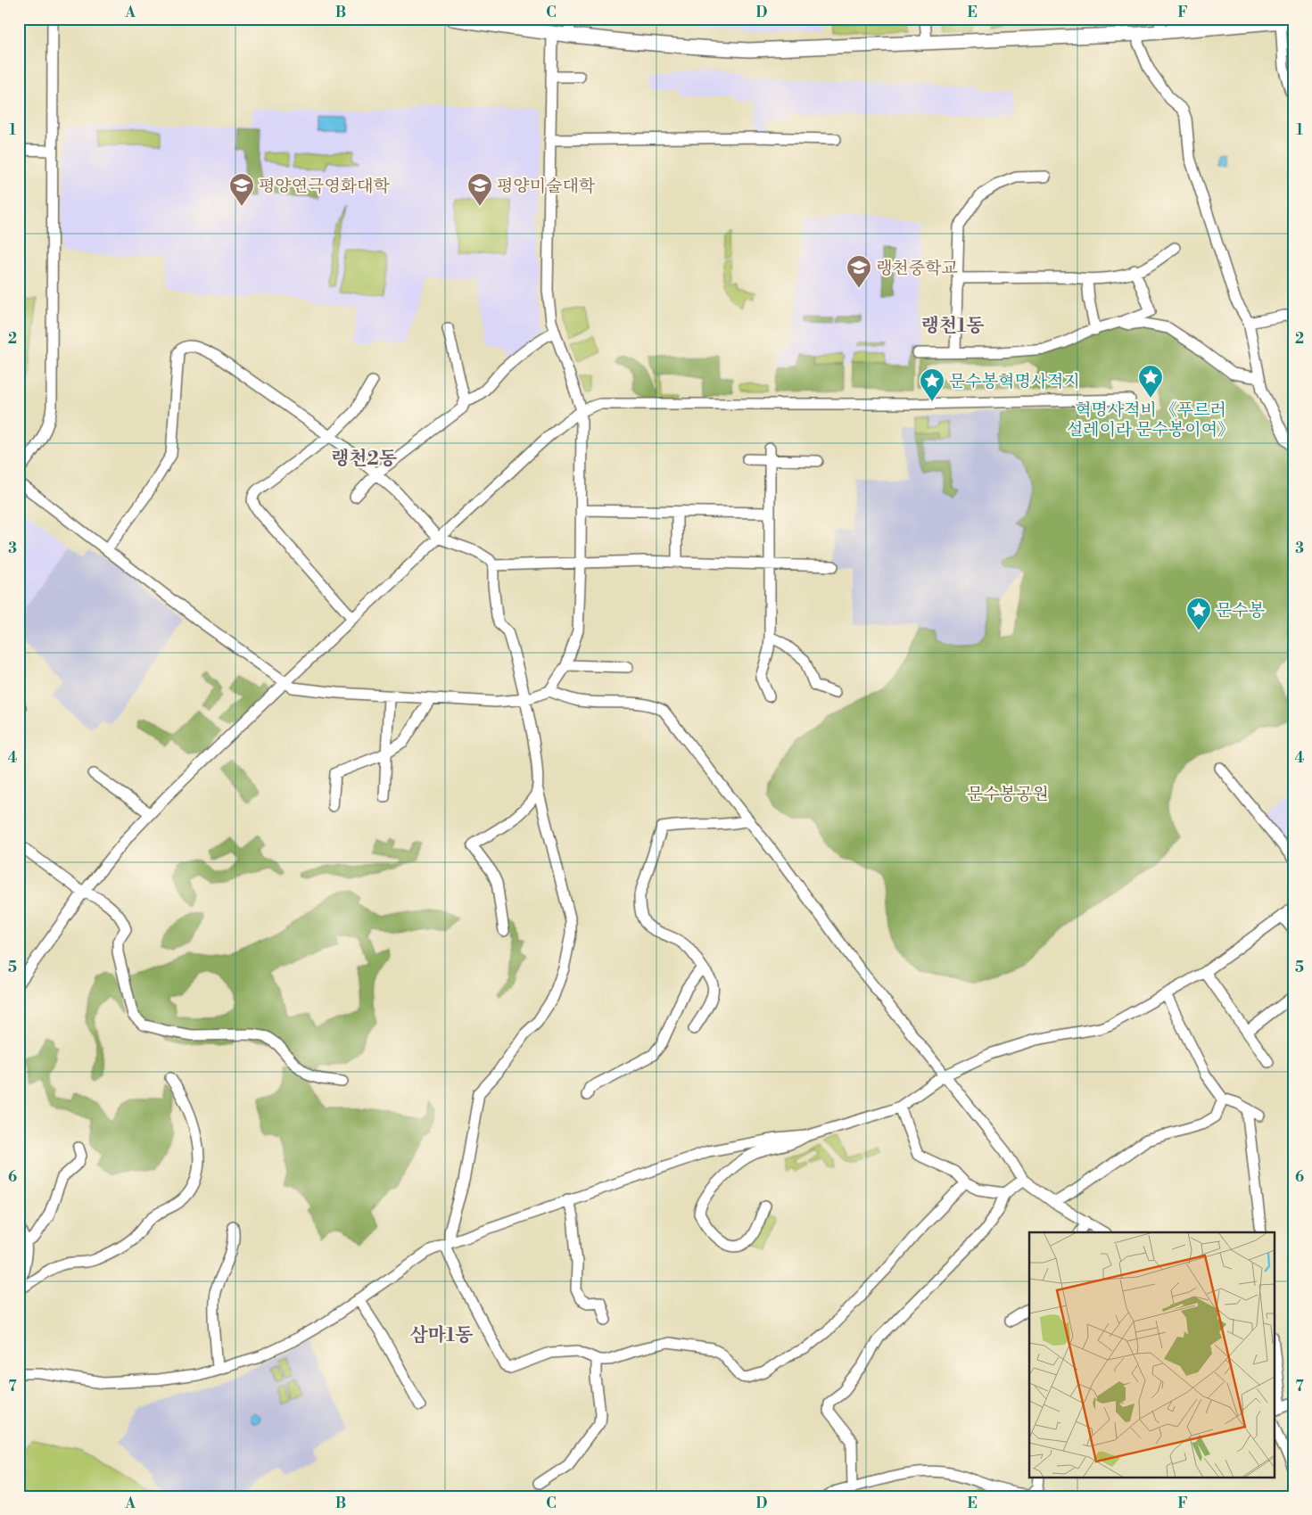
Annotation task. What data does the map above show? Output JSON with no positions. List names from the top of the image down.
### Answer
{
  "districts": ["랭천1동", "랭천2동", "삼마1동"],
  "parks": ["문수봉공원"],
  "places": {
    "school or university": ["평양연극영화대학", "평양미술대학", "랭천중학교"],
    "place": ["혁명사적비 《푸르러 설레이라 문수봉이여》", "문수봉혁명사적지", "문수봉"]
  },
  "grid": {
    "columns": [
      "A",
      "B",
      "C",
      "D",
      "E",
      "F"
    ],
    "rows": [
      "1",
      "2",
      "3",
      "4",
      "5",
      "6",
      "7"
    ]
  }
}
